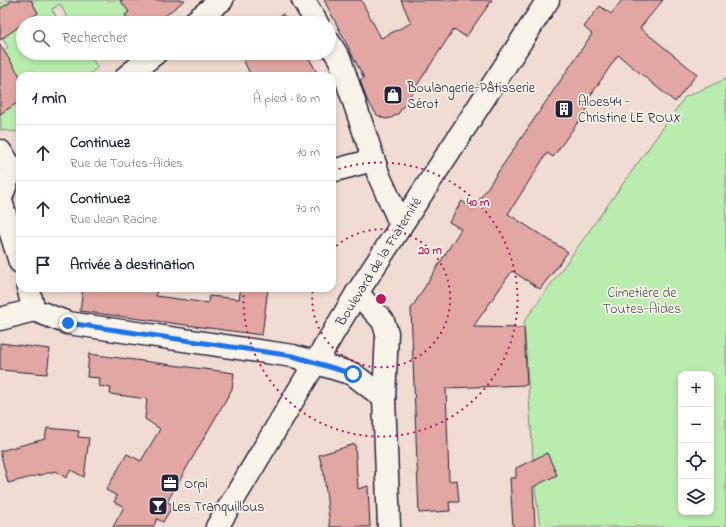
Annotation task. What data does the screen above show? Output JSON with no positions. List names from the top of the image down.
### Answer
{
  "streets": {
    "street": ["Boulevard de la Fraternité"]
  },
  "parks": ["Cimetière de Toutes-Aides"],
  "places": {
    "shop": ["Boulangerie-Pâtisserie Sérot"],
    "building": ["Aloes44 - Christine LE ROUX"],
    "office": ["Orpi"],
    "bar": ["Les Tranquillous"]
  },
  "page": {
    "search": "Rechercher",
    "heading": ["1 min", "À pied · 80 m"],
    "list": [
      ["Continuez", "Rue de Toutes-Aides", "10 m"],
      ["Continuez", "Rue Jean Racine", "70 m"],
      "Arrivée à destination"
    ],
    "map_buttons": ["+", "−"]
  },
  "rings": ["40 m", "20 m"]
}
